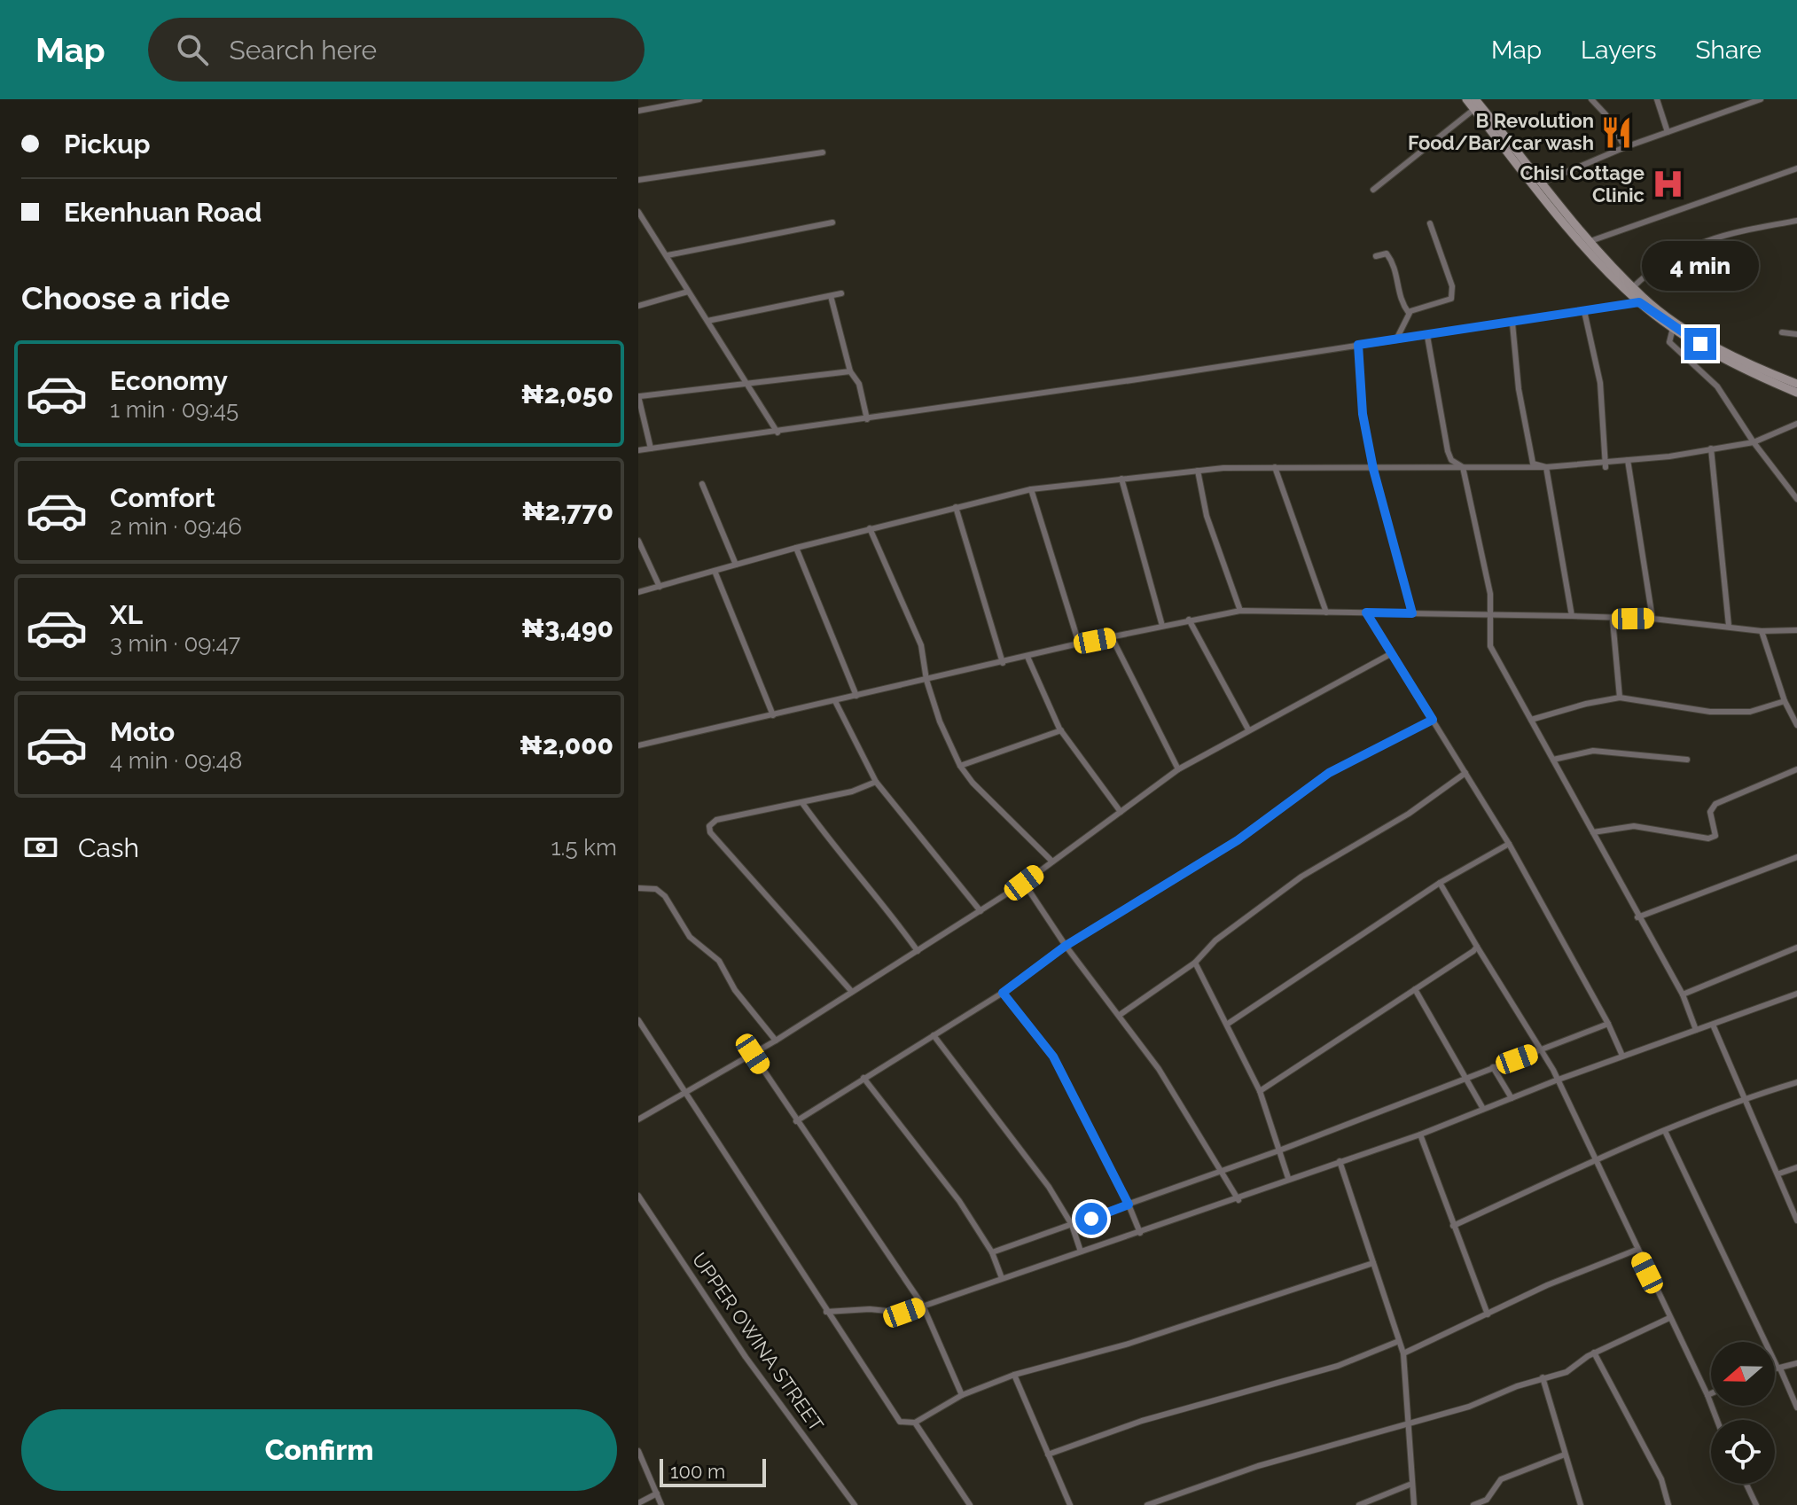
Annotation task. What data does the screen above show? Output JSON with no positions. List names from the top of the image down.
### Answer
{
  "streets": {
    "street": ["UPPER OWINA STREET"]
  },
  "places": {
    "restaurant": ["B Revolution Food/Bar/car wash"],
    "hospital": ["Chisi Cottage Clinic"]
  },
  "scale_bar": "100 m",
  "north": "left",
  "page": {
    "header": "Map",
    "search": "Search here",
    "nav": ["Map", "Layers", "Share"],
    "banner": ["Pickup", "Ekenhuan Road"],
    "bubble": "4 min",
    "heading": "Choose a ride",
    "list": [
      {
        "name": "Economy",
        "note": "1 min · 09:45",
        "value": "₦2,050"
      },
      {
        "name": "Comfort",
        "note": "2 min · 09:46",
        "value": "₦2,770"
      },
      {
        "name": "XL",
        "note": "3 min · 09:47",
        "value": "₦3,490"
      },
      {
        "name": "Moto",
        "note": "4 min · 09:48",
        "value": "₦2,000"
      }
    ],
    "pay": ["Cash", "1.5 km"],
    "buttons": "Confirm",
    "scale": "100 m"
  }
}
